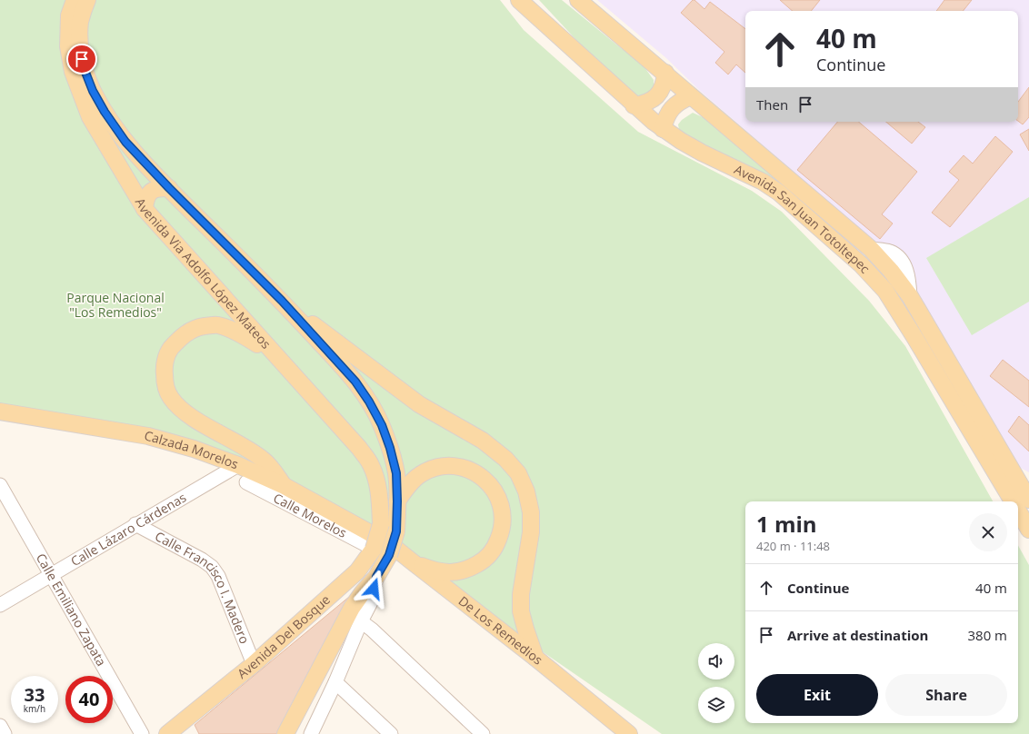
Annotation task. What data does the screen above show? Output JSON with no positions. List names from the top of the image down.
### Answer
{
  "streets": {
    "main road": [
      "Avenida San Juan Totoltepec",
      "Avenida Via Adolfo López Mateos",
      "Calzada Morelos",
      "De Los Remedios",
      "Avenida Del Bosque"
    ],
    "street": [
      "Calle Morelos",
      "Calle Lázaro Cárdenas",
      "Calle Francisco I. Madero",
      "Calle Emiliano Zapata"
    ]
  },
  "crossings": [
    ["Avenida Via Adolfo López Mateos", "Calzada Morelos"],
    ["Avenida Via Adolfo López Mateos", "De Los Remedios"],
    ["Avenida Via Adolfo López Mateos", "Avenida Del Bosque"],
    ["Calzada Morelos", "Calle Lázaro Cárdenas"],
    ["Calzada Morelos", "De Los Remedios"],
    ["Calzada Morelos", "Avenida Del Bosque"],
    ["Calle Morelos", "Avenida Del Bosque"],
    ["Calle Lázaro Cárdenas", "Calle Francisco I. Madero"],
    ["Calle Lázaro Cárdenas", "Calle Emiliano Zapata"],
    ["Calle Francisco I. Madero", "Avenida Del Bosque"],
    ["De Los Remedios", "Avenida Del Bosque"]
  ],
  "parks": ["Parque Nacional \"Los Remedios\""],
  "page": {
    "turn": ["40 m", "Continue"],
    "then": "Then",
    "heading": ["1 min", "420 m · 11:48"],
    "list": [
      {
        "name": "Continue",
        "value": "40 m"
      },
      {
        "name": "Arrive at destination",
        "value": "380 m"
      }
    ],
    "buttons": ["Exit", "Share"],
    "speed": "33 km/h",
    "limit": "40"
  }
}
